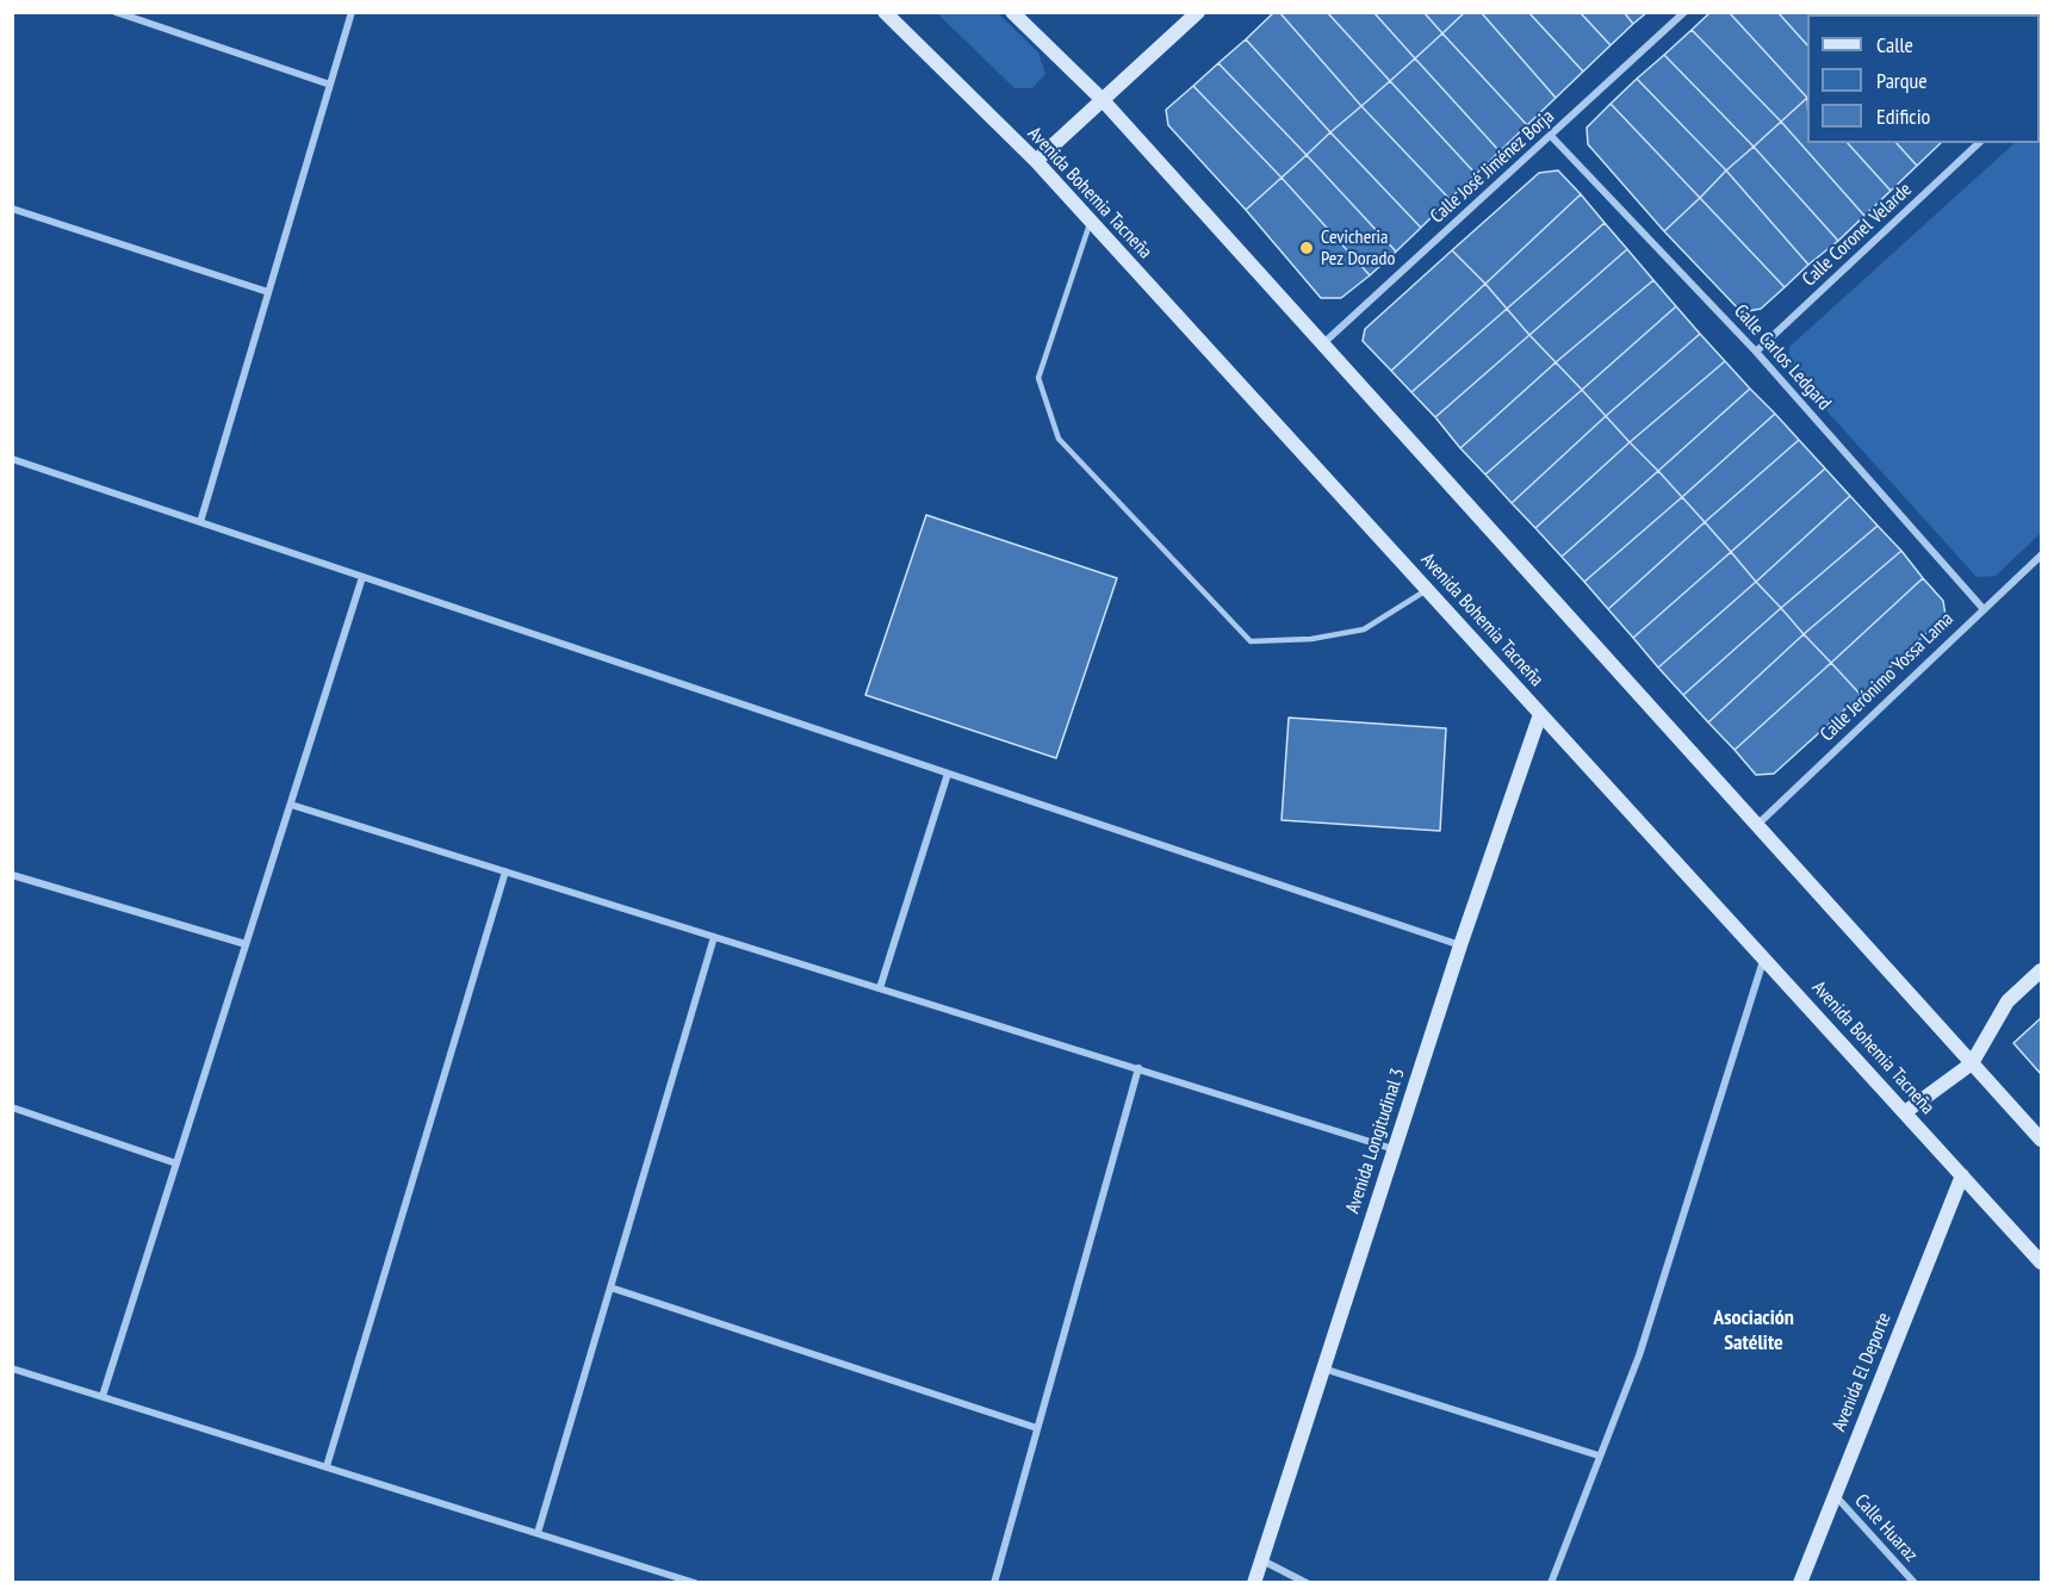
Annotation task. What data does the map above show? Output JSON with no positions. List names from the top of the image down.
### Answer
{
  "streets": {
    "main road": ["Avenida Bohemia Tacneña", "Avenida Longitudinal 3", "Avenida El Deporte"],
    "street": [
      "Calle José Jiménez Borja",
      "Calle Coronel Velarde",
      "Calle Carlos Ledgard",
      "Calle Jerónimo Yossa Lama",
      "Calle Huaraz"
    ]
  },
  "crossings": [
    ["Calle José Jiménez Borja", "Calle Carlos Ledgard"],
    ["Avenida Bohemia Tacneña", "Avenida Longitudinal 3"],
    ["Avenida Bohemia Tacneña", "Avenida El Deporte"],
    ["Calle Coronel Velarde", "Calle Carlos Ledgard"],
    ["Calle Carlos Ledgard", "Calle Jerónimo Yossa Lama"],
    ["Avenida El Deporte", "Calle Huaraz"]
  ],
  "districts": ["Asociación Satélite"],
  "places": ["Cevicheria Pez Dorado"],
  "legend": ["Calle", "Parque", "Edificio"]
}
